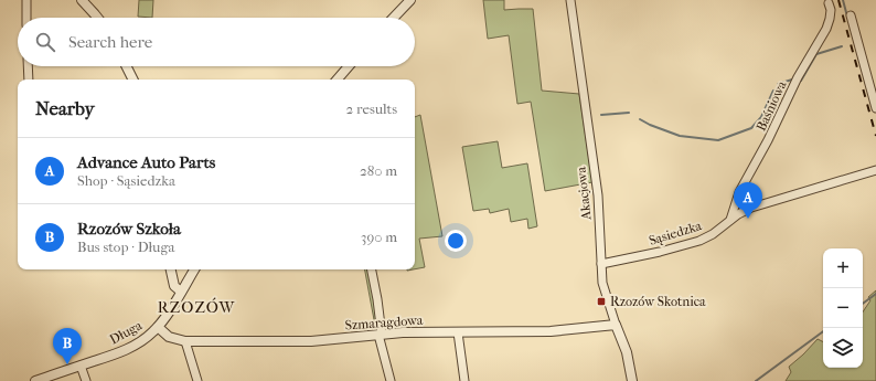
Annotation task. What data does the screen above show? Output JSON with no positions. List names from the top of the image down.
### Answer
{
  "streets": {
    "street": [
      "Baśniowa",
      "Akacjowa",
      "Sąsiedzka",
      "Szmaragdowa",
      "Długa"
    ]
  },
  "crossings": [
    ["Baśniowa", "Sąsiedzka"],
    ["Akacjowa", "Sąsiedzka"],
    ["Akacjowa", "Szmaragdowa"],
    ["Szmaragdowa", "Długa"]
  ],
  "districts": ["RZOZÓW"],
  "places": {
    "transit": ["Rzozów Skotnica"]
  },
  "page": {
    "search": "Search here",
    "heading": ["Nearby", "2 results"],
    "list": [
      {
        "mark": "A",
        "name": "Advance Auto Parts",
        "note": "Shop · Sąsiedzka",
        "value": "280 m"
      },
      {
        "mark": "B",
        "name": "Rzozów Szkoła",
        "note": "Bus stop · Długa",
        "value": "390 m"
      }
    ],
    "pins": ["A", "B"],
    "map_buttons": ["+", "−"]
  }
}
